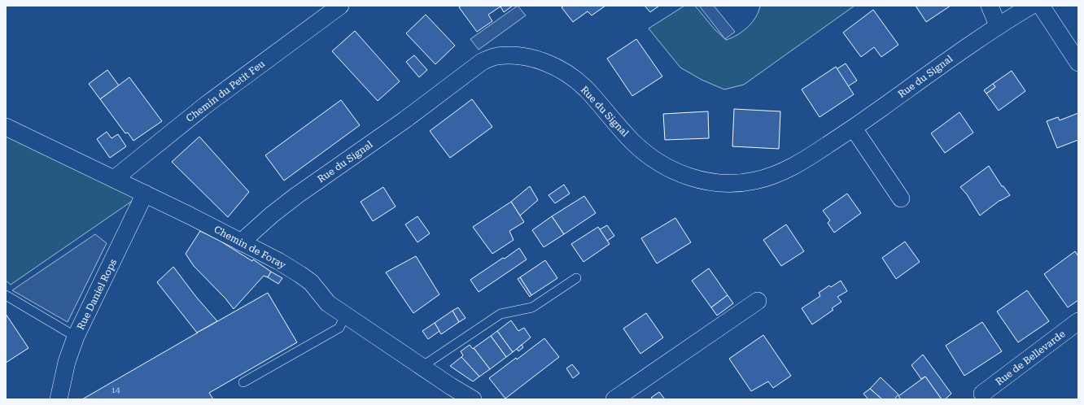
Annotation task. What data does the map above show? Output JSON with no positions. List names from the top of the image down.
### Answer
{
  "streets": {
    "street": [
      "Rue du Signal",
      "Chemin du Petit Feu",
      "Chemin de Foray",
      "Rue Daniel Rops",
      "Rue de Bellevarde"
    ]
  },
  "crossings": [
    ["Rue du Signal", "Chemin de Foray"],
    ["Chemin du Petit Feu", "Chemin de Foray"],
    ["Chemin de Foray", "Rue Daniel Rops"]
  ],
  "house_numbers": ["14"]
}
